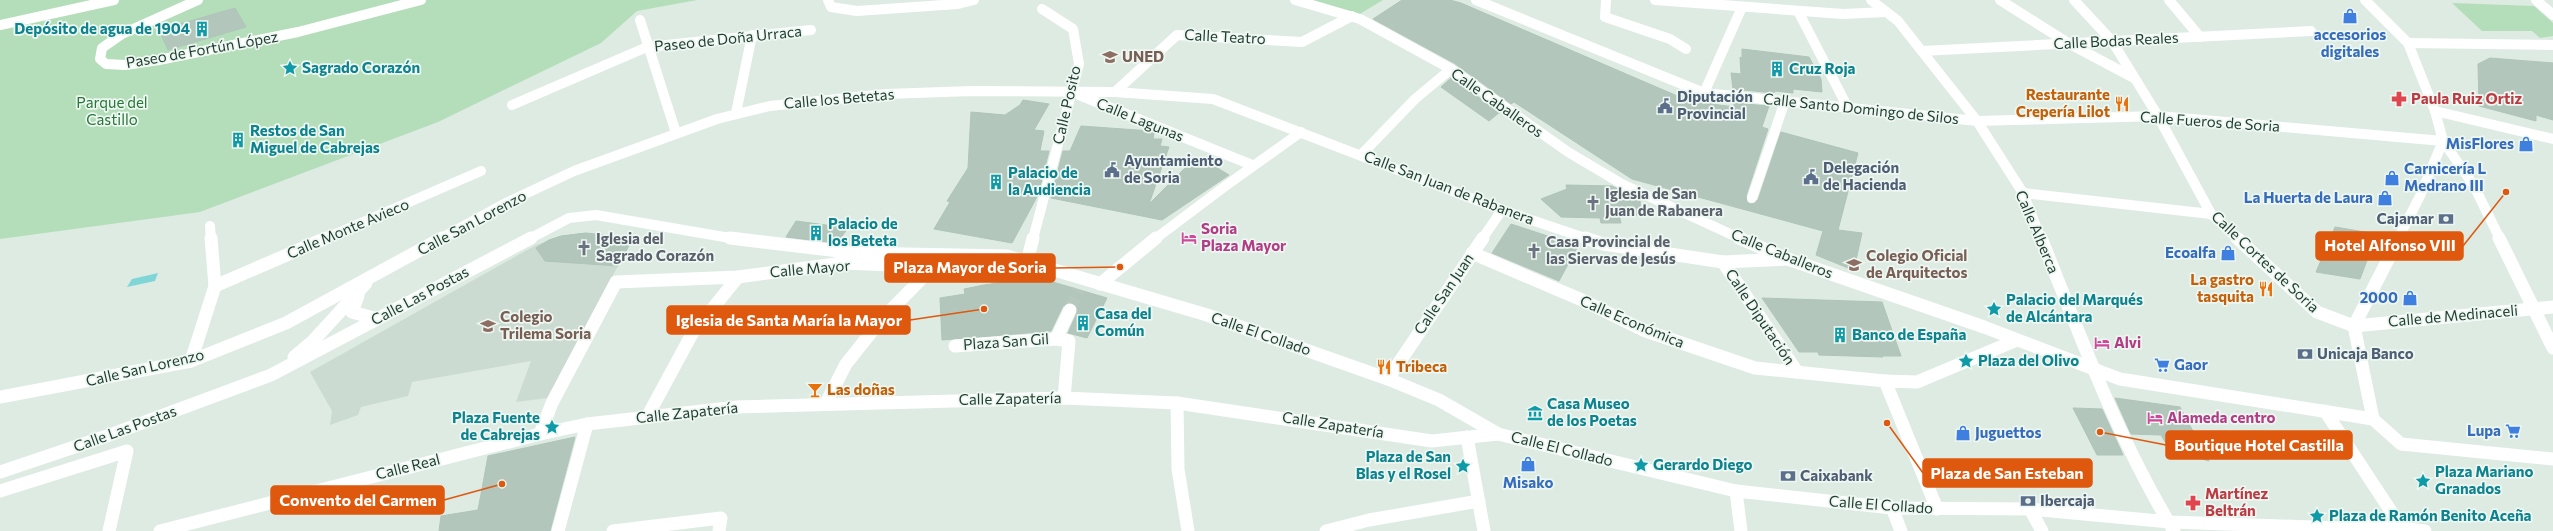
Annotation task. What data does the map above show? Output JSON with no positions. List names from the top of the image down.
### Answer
{
  "streets": {
    "street": [
      "Calle Teatro",
      "Paseo de Doña Urraca",
      "Calle Bodas Reales",
      "Paseo de Fortún López",
      "Calle los Betetas",
      "Calle Caballeros",
      "Calle Posito",
      "Calle Santo Domingo de Silos",
      "Calle Lagunas",
      "Calle Fueros de Soria",
      "Calle San Juan de Rabanera",
      "Calle San Lorenzo",
      "Calle Monte Avieco",
      "Calle Alberca",
      "Calle Cortes de Soria",
      "Calle Mayor",
      "Calle San Juan",
      "Calle Las Postas",
      "Calle de Medinaceli",
      "Calle Diputación",
      "Calle Económica",
      "Calle El Collado",
      "Plaza San Gil",
      "Calle Zapatería",
      "Calle Real"
    ]
  },
  "crossings": [
    ["Calle Teatro", "Calle los Betetas"],
    ["Calle Teatro", "Calle Caballeros"],
    ["Calle Teatro", "Calle San Juan de Rabanera"],
    ["Calle Bodas Reales", "Calle Alberca"],
    ["Calle Bodas Reales", "Calle Cortes de Soria"],
    ["Calle los Betetas", "Calle Posito"],
    ["Calle los Betetas", "Calle Lagunas"],
    ["Calle los Betetas", "Calle San Juan de Rabanera"],
    ["Calle los Betetas", "Calle San Lorenzo"],
    ["Calle Caballeros", "Calle San Juan de Rabanera"],
    ["Calle Caballeros", "Calle Alberca"],
    ["Calle Caballeros", "Calle Económica"],
    ["Calle Posito", "Calle Lagunas"],
    ["Calle Posito", "Calle Mayor"],
    ["Calle Posito", "Calle El Collado"],
    ["Calle Santo Domingo de Silos", "Calle Fueros de Soria"],
    ["Calle Santo Domingo de Silos", "Calle Alberca"],
    ["Calle Fueros de Soria", "Calle Alberca"],
    ["Calle Fueros de Soria", "Calle Cortes de Soria"],
    ["Calle San Juan de Rabanera", "Calle San Juan"],
    ["Calle San Juan de Rabanera", "Calle Diputación"],
    ["Calle San Lorenzo", "Calle Las Postas"],
    ["Calle Alberca", "Calle El Collado"],
    ["Calle Cortes de Soria", "Calle de Medinaceli"],
    ["Calle Mayor", "Calle El Collado"],
    ["Calle Mayor", "Calle Real"],
    ["Calle San Juan", "Calle Económica"],
    ["Calle San Juan", "Calle El Collado"],
    ["Calle Las Postas", "Calle El Collado"],
    ["Calle Diputación", "Calle Económica"],
    ["Calle Zapatería", "Calle Real"]
  ],
  "parks": ["Parque del Castillo"],
  "places": {
    "shop": [
      "accesorios digitales",
      "MisFlores",
      "Carnicería L Medrano III",
      "La Huerta de Laura",
      "Ecoalfa",
      "2000",
      "Juguettos",
      "Misako"
    ],
    "building": [
      "Depósito de agua de 1904",
      "Cruz Roja",
      "Restos de San Miguel de Cabrejas",
      "Palacio de la Audiencia",
      "Palacio de los Beteta",
      "Casa del Común",
      "Banco de España"
    ],
    "school or university": ["UNED", "Colegio Oficial de Arquitectos", "Colegio Trilema Soria"],
    "place": [
      "Sagrado Corazón",
      "Palacio del Marqués de Alcántara",
      "Plaza del Olivo",
      "Plaza Fuente de Cabrejas",
      "Gerardo Diego",
      "Plaza de San Blas y el Rosel",
      "Plaza Mariano Granados",
      "Plaza de Ramón Benito Aceña"
    ],
    "pharmacy": ["Paula Ruiz Ortiz", "Martínez Beltrán"],
    "restaurant": ["Restaurante Crepería Lilot", "La gastro tasquita", "Tribeca"],
    "public building": ["Diputación Provincial", "Ayuntamiento de Soria", "Delegación de Hacienda"],
    "other": [
      "Hotel Alfonso VIII",
      "Plaza Mayor de Soria",
      "Iglesia de Santa María la Mayor",
      "Plaza de San Esteban",
      "Boutique Hotel Castilla",
      "Convento del Carmen"
    ],
    "church": ["Iglesia de San Juan de Rabanera", "Iglesia del Sagrado Corazón", "Casa Provincial de las Siervas de Jesús"],
    "bank": [
      "Cajamar",
      "Unicaja Banco",
      "Caixabank",
      "Ibercaja"
    ],
    "hotel": ["Soria Plaza Mayor", "Alvi", "Alameda centro"],
    "supermarket": ["Gaor", "Lupa"],
    "bar": ["Las doñas"],
    "museum": ["Casa Museo de los Poetas"]
  }
}
